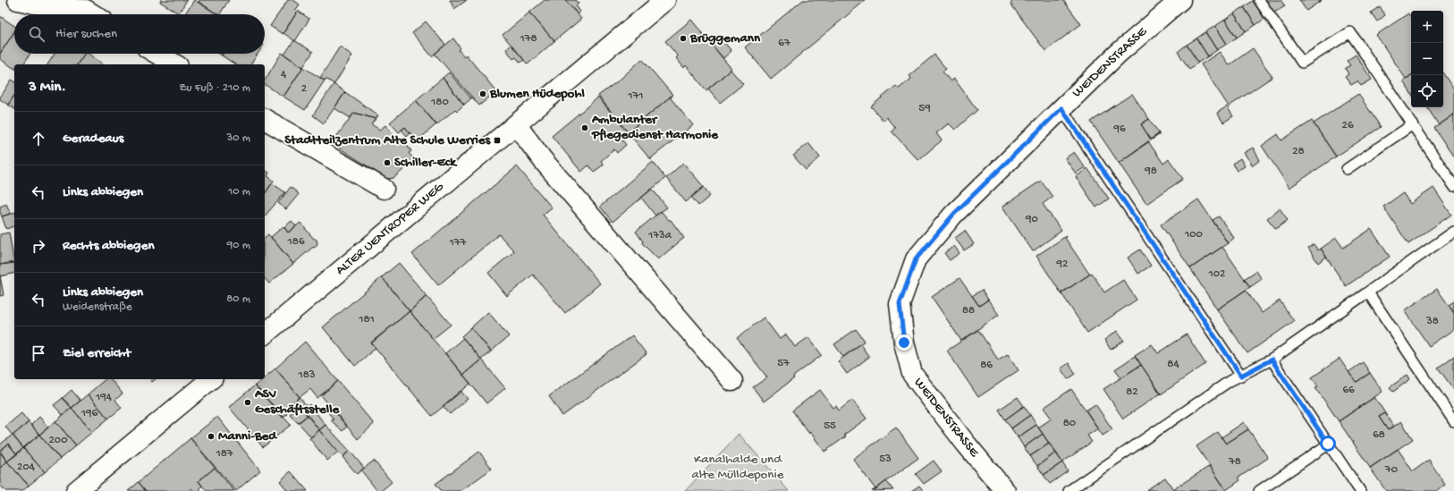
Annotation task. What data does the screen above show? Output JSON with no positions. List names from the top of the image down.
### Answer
{
  "streets": {
    "street": ["WEIDENSTRASSE", "ALTER UENTROPER WEG"]
  },
  "parks": ["Kanalhalde und alte Mülldeponie"],
  "places": {
    "other": [
      "Brüggemann",
      "Blumen Hüdepohl",
      "Ambulanter Pflegedienst Harmonie",
      "Schiller-Eck",
      "ASV Geschäftsstelle",
      "Manni-Bed"
    ],
    "transit": ["Stadtteilzentrum Alte Schule Werries"]
  },
  "house_numbers": [
    "178",
    "67",
    "4",
    "2",
    "171",
    "180",
    "59",
    "26",
    "96",
    "28",
    "98",
    "90",
    "100",
    "173a",
    "186",
    "177",
    "92",
    "102",
    "88",
    "181",
    "38",
    "57",
    "84",
    "86",
    "183",
    "66",
    "82",
    "194",
    "196",
    "80",
    "55",
    "68",
    "200",
    "187",
    "53",
    "78",
    "204",
    "70"
  ],
  "page": {
    "map_buttons": ["+", "−"],
    "search": "Hier suchen",
    "heading": ["3 Min.", "Zu Fuß · 210 m"],
    "list": [
      ["Geradeaus", "30 m"],
      ["Links abbiegen", "10 m"],
      ["Rechts abbiegen", "90 m"],
      ["Links abbiegen", "Weidenstraße", "80 m"],
      "Ziel erreicht"
    ]
  }
}
